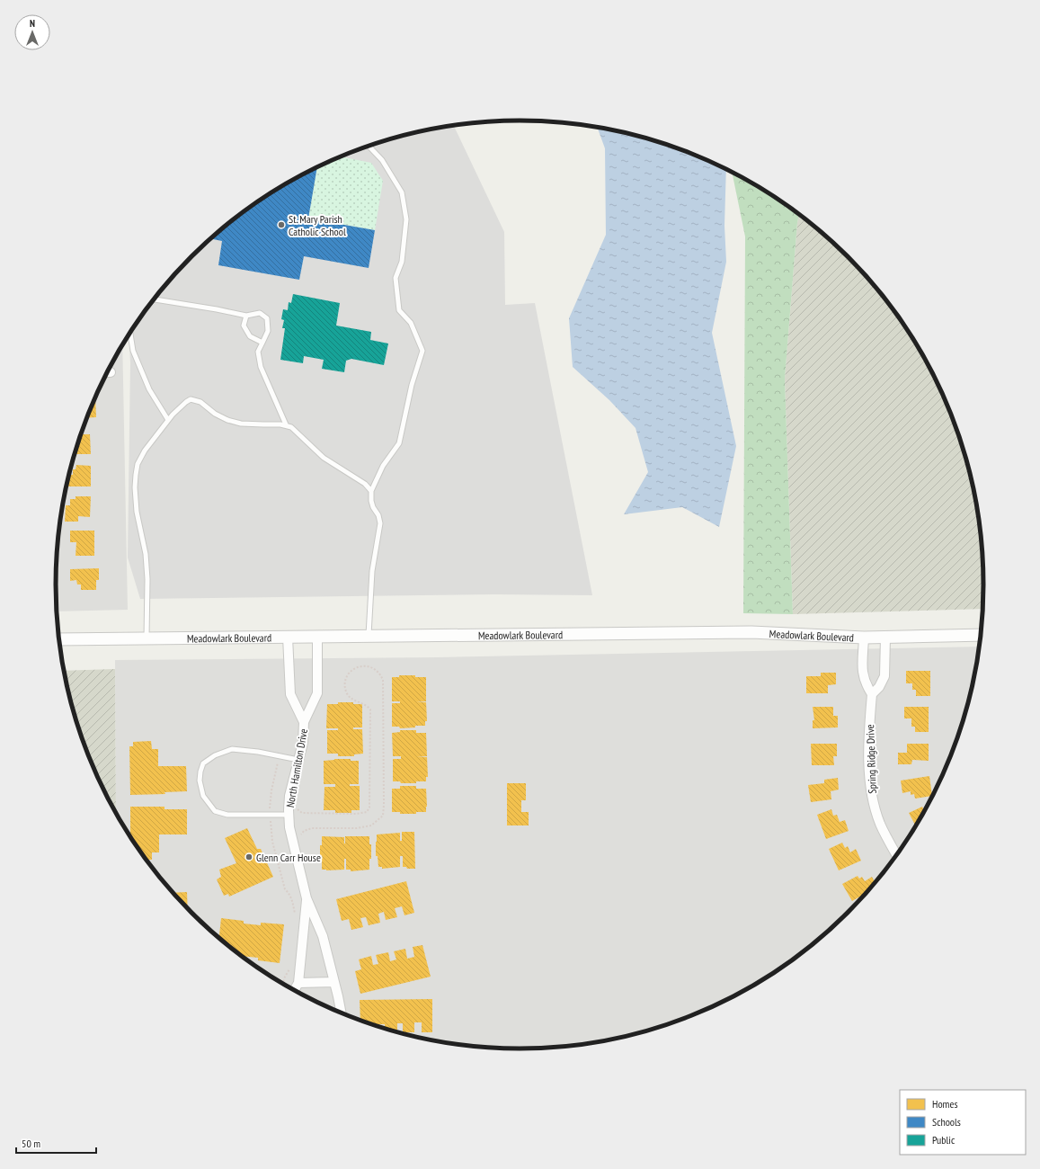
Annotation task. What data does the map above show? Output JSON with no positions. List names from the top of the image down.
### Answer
{
  "streets": {
    "street": ["Meadowlark Boulevard", "Spring Ridge Drive", "North Hamilton Drive"]
  },
  "crossings": [
    ["Meadowlark Boulevard", "North Hamilton Drive"]
  ],
  "places": ["St. Mary Parish Catholic School", "Glenn Carr House"],
  "legend": ["Homes", "Schools", "Public"],
  "scale_bar": "50 m",
  "north": "top"
}
